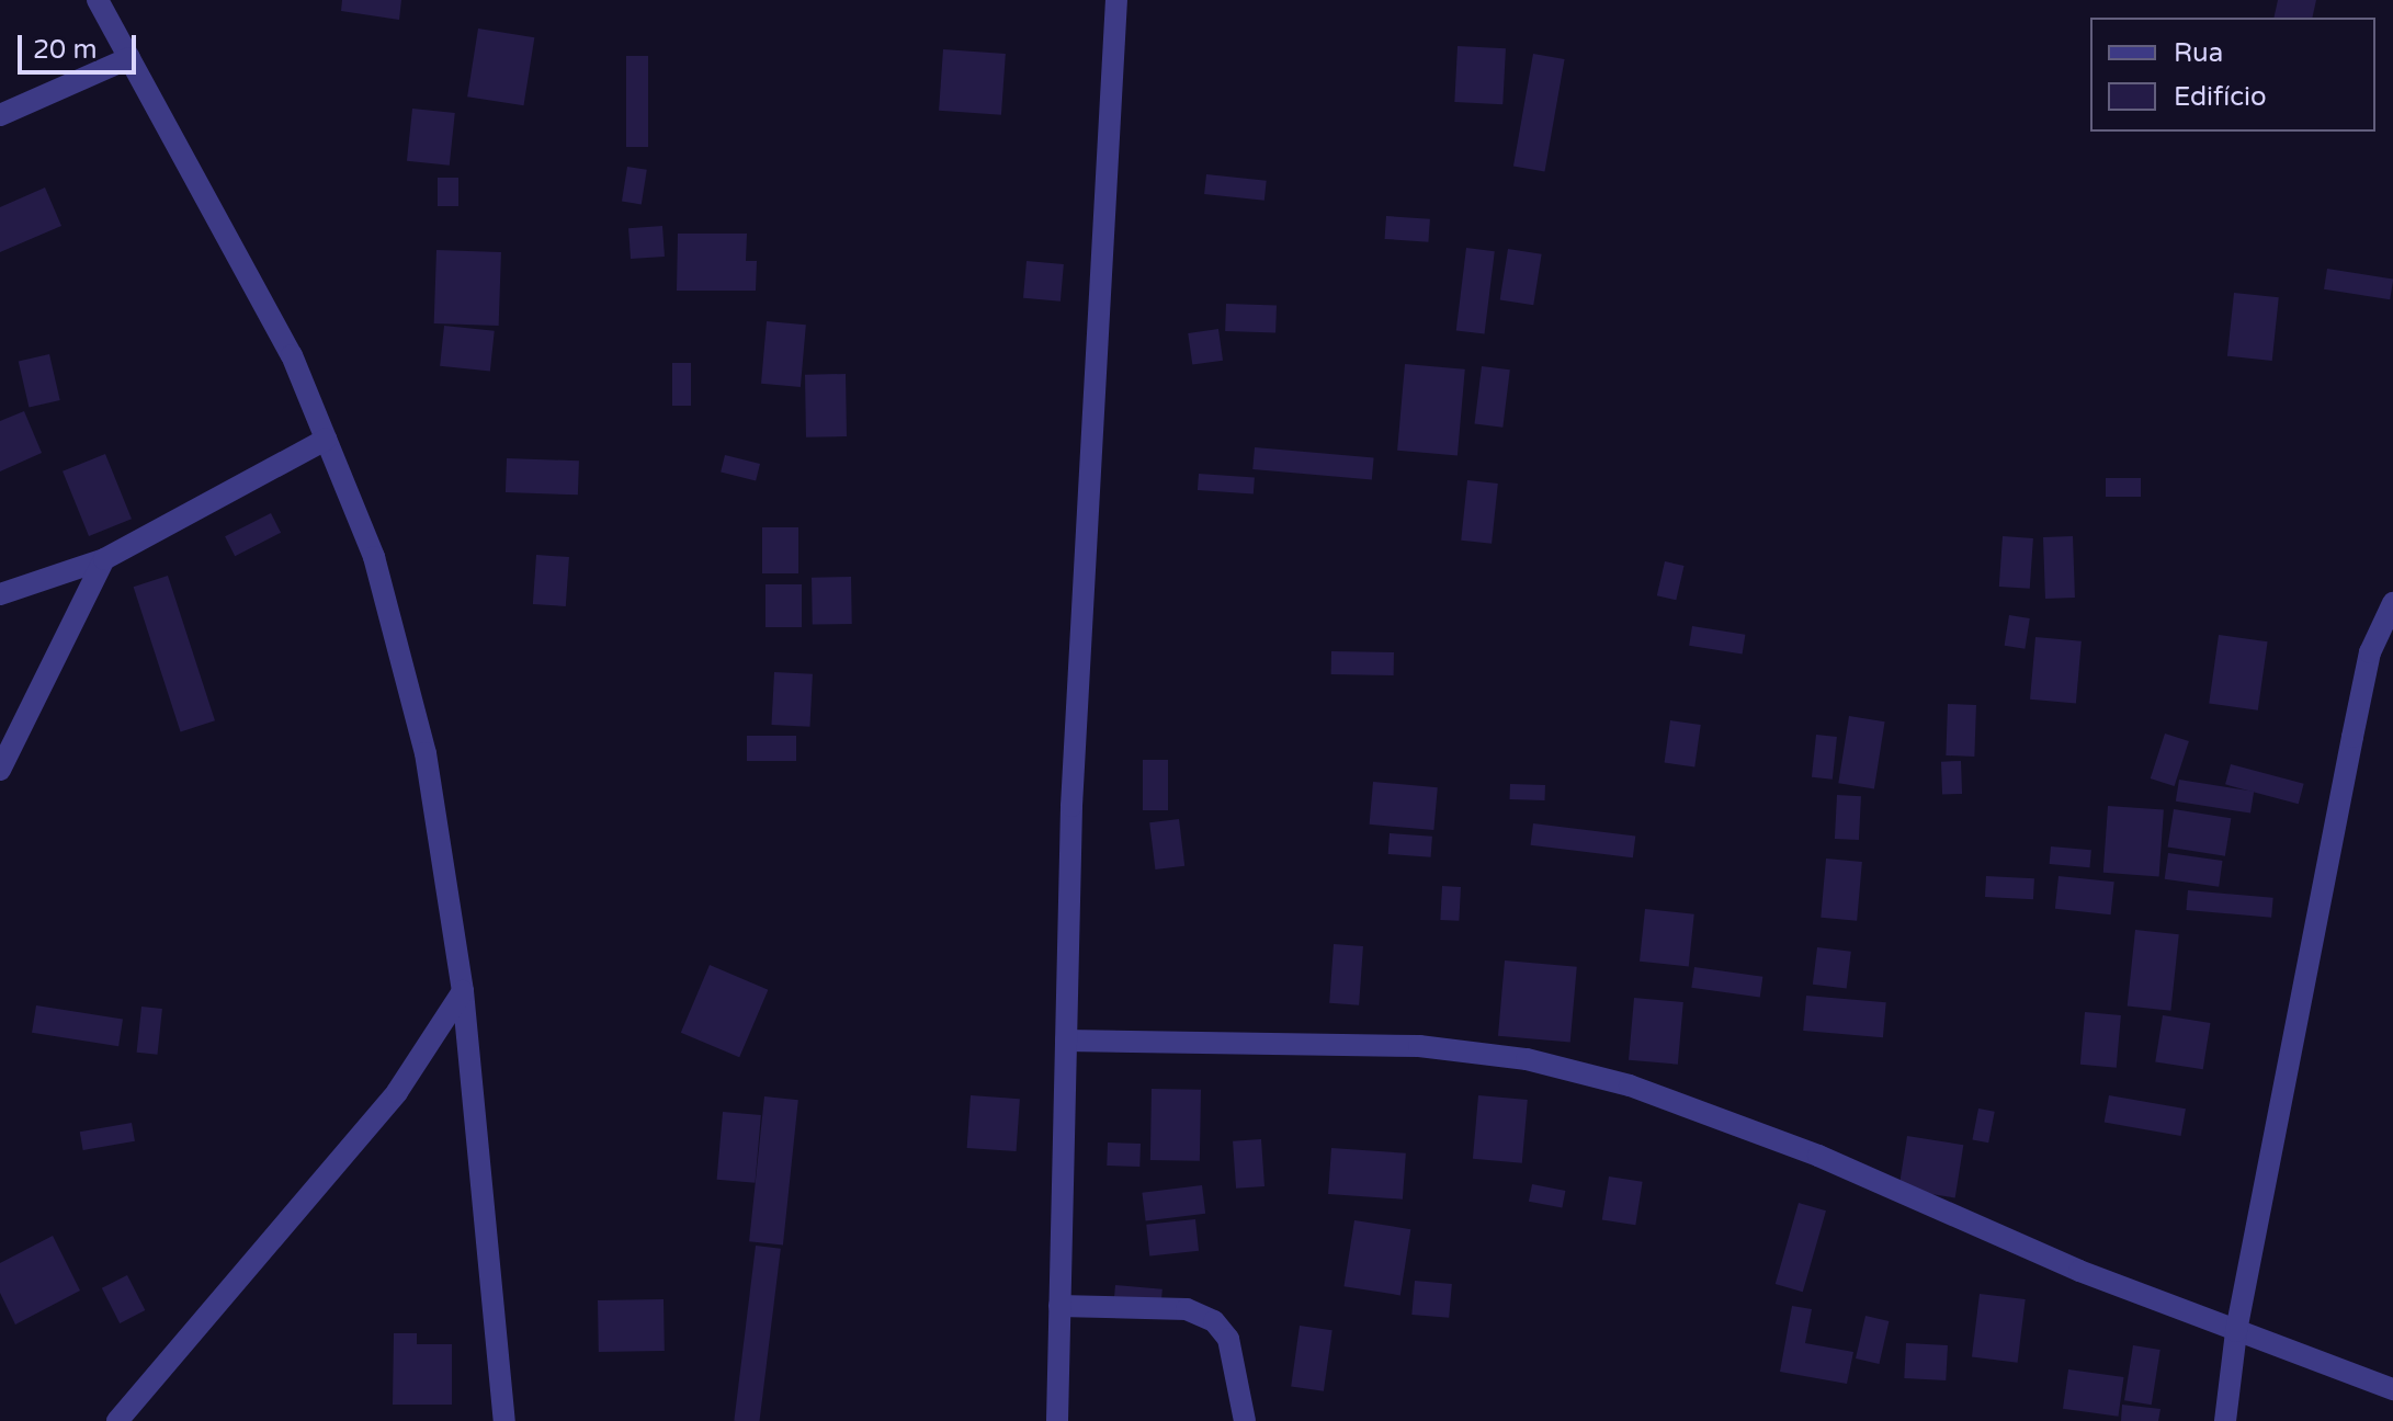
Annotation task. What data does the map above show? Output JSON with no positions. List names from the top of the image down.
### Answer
{
  "legend": ["Rua", "Edifício"],
  "scale_bar": "20 m"
}
